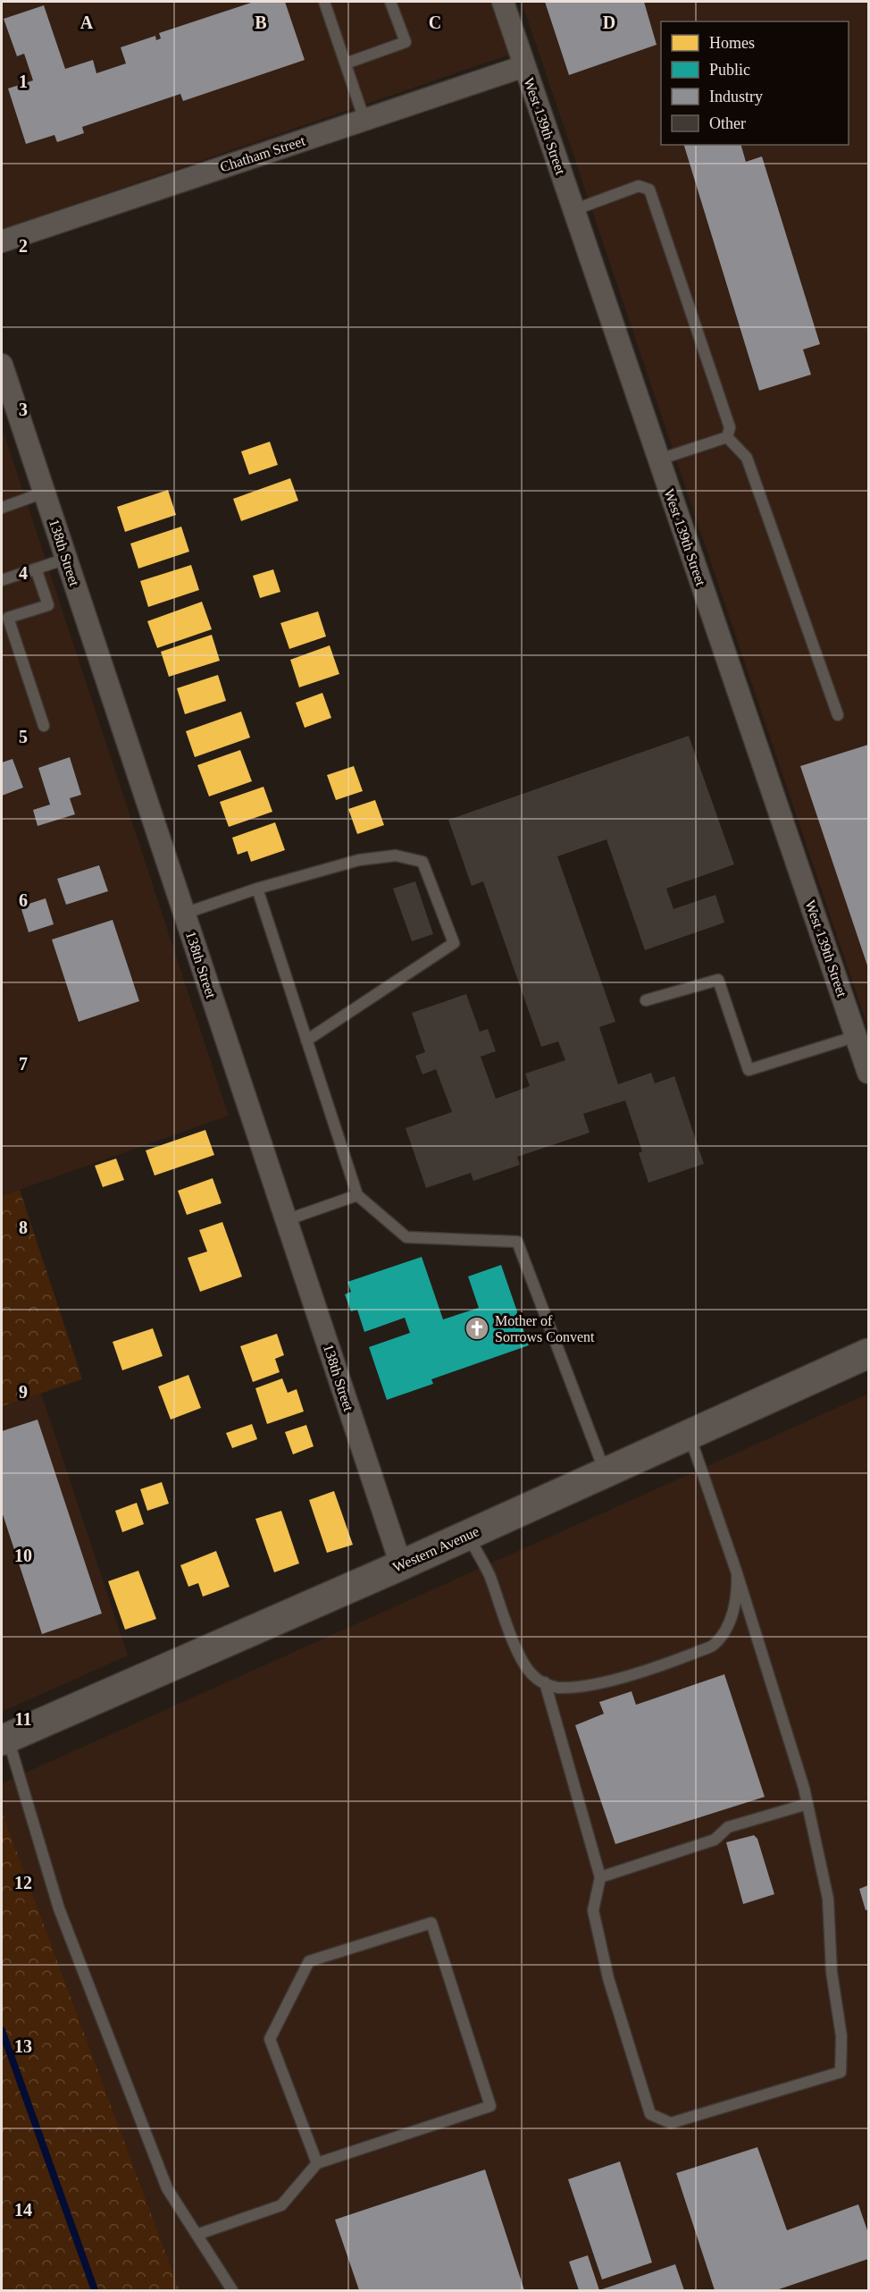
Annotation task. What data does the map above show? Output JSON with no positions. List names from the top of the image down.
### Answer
{
  "streets": {
    "main road": ["Western Avenue"],
    "street": ["West 139th Street", "Chatham Street", "138th Street"]
  },
  "crossings": [
    ["West 139th Street", "Chatham Street"],
    ["138th Street", "Western Avenue"]
  ],
  "places": {
    "church": ["Mother of Sorrows Convent"]
  },
  "legend": [
    "Homes",
    "Public",
    "Industry",
    "Other"
  ],
  "grid": {
    "columns": [
      "A",
      "B",
      "C",
      "D"
    ],
    "rows": [
      "1",
      "2",
      "3",
      "4",
      "5",
      "6",
      "7",
      "8",
      "9",
      "10",
      "11",
      "12",
      "13",
      "14"
    ]
  }
}
